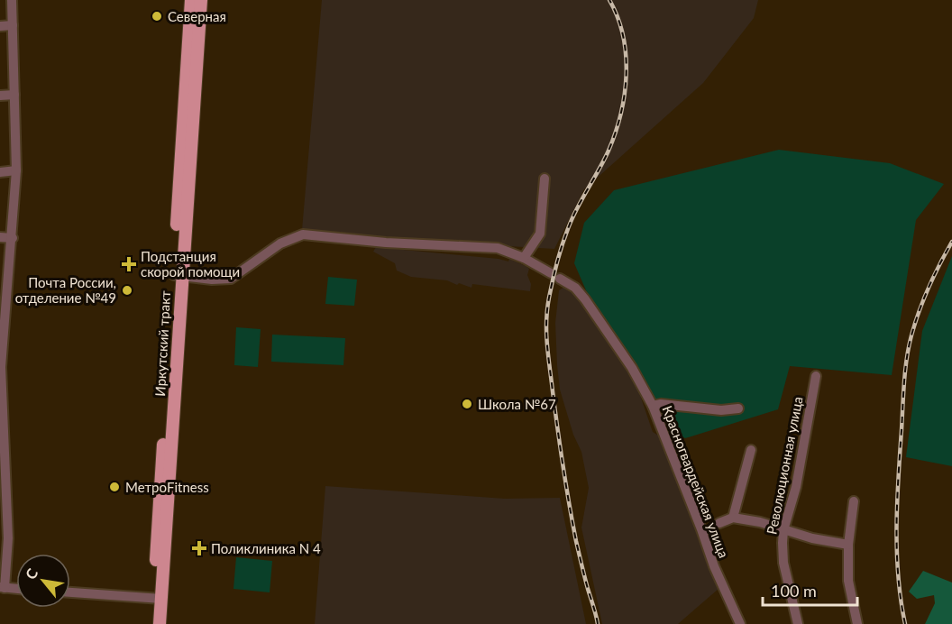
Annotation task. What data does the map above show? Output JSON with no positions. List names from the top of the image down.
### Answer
{
  "streets": {
    "main road": ["Иркутский тракт"],
    "street": ["Революционная улица", "Красногвардейская улица"]
  },
  "places": {
    "other": [
      "Северная",
      "Почта России, отделение №49",
      "Школа №67",
      "МетроFitness"
    ],
    "health": ["Подстанция скорой помощи", "Поликлиника N 4"]
  },
  "scale_bar": "100 m",
  "north": "top left"
}
